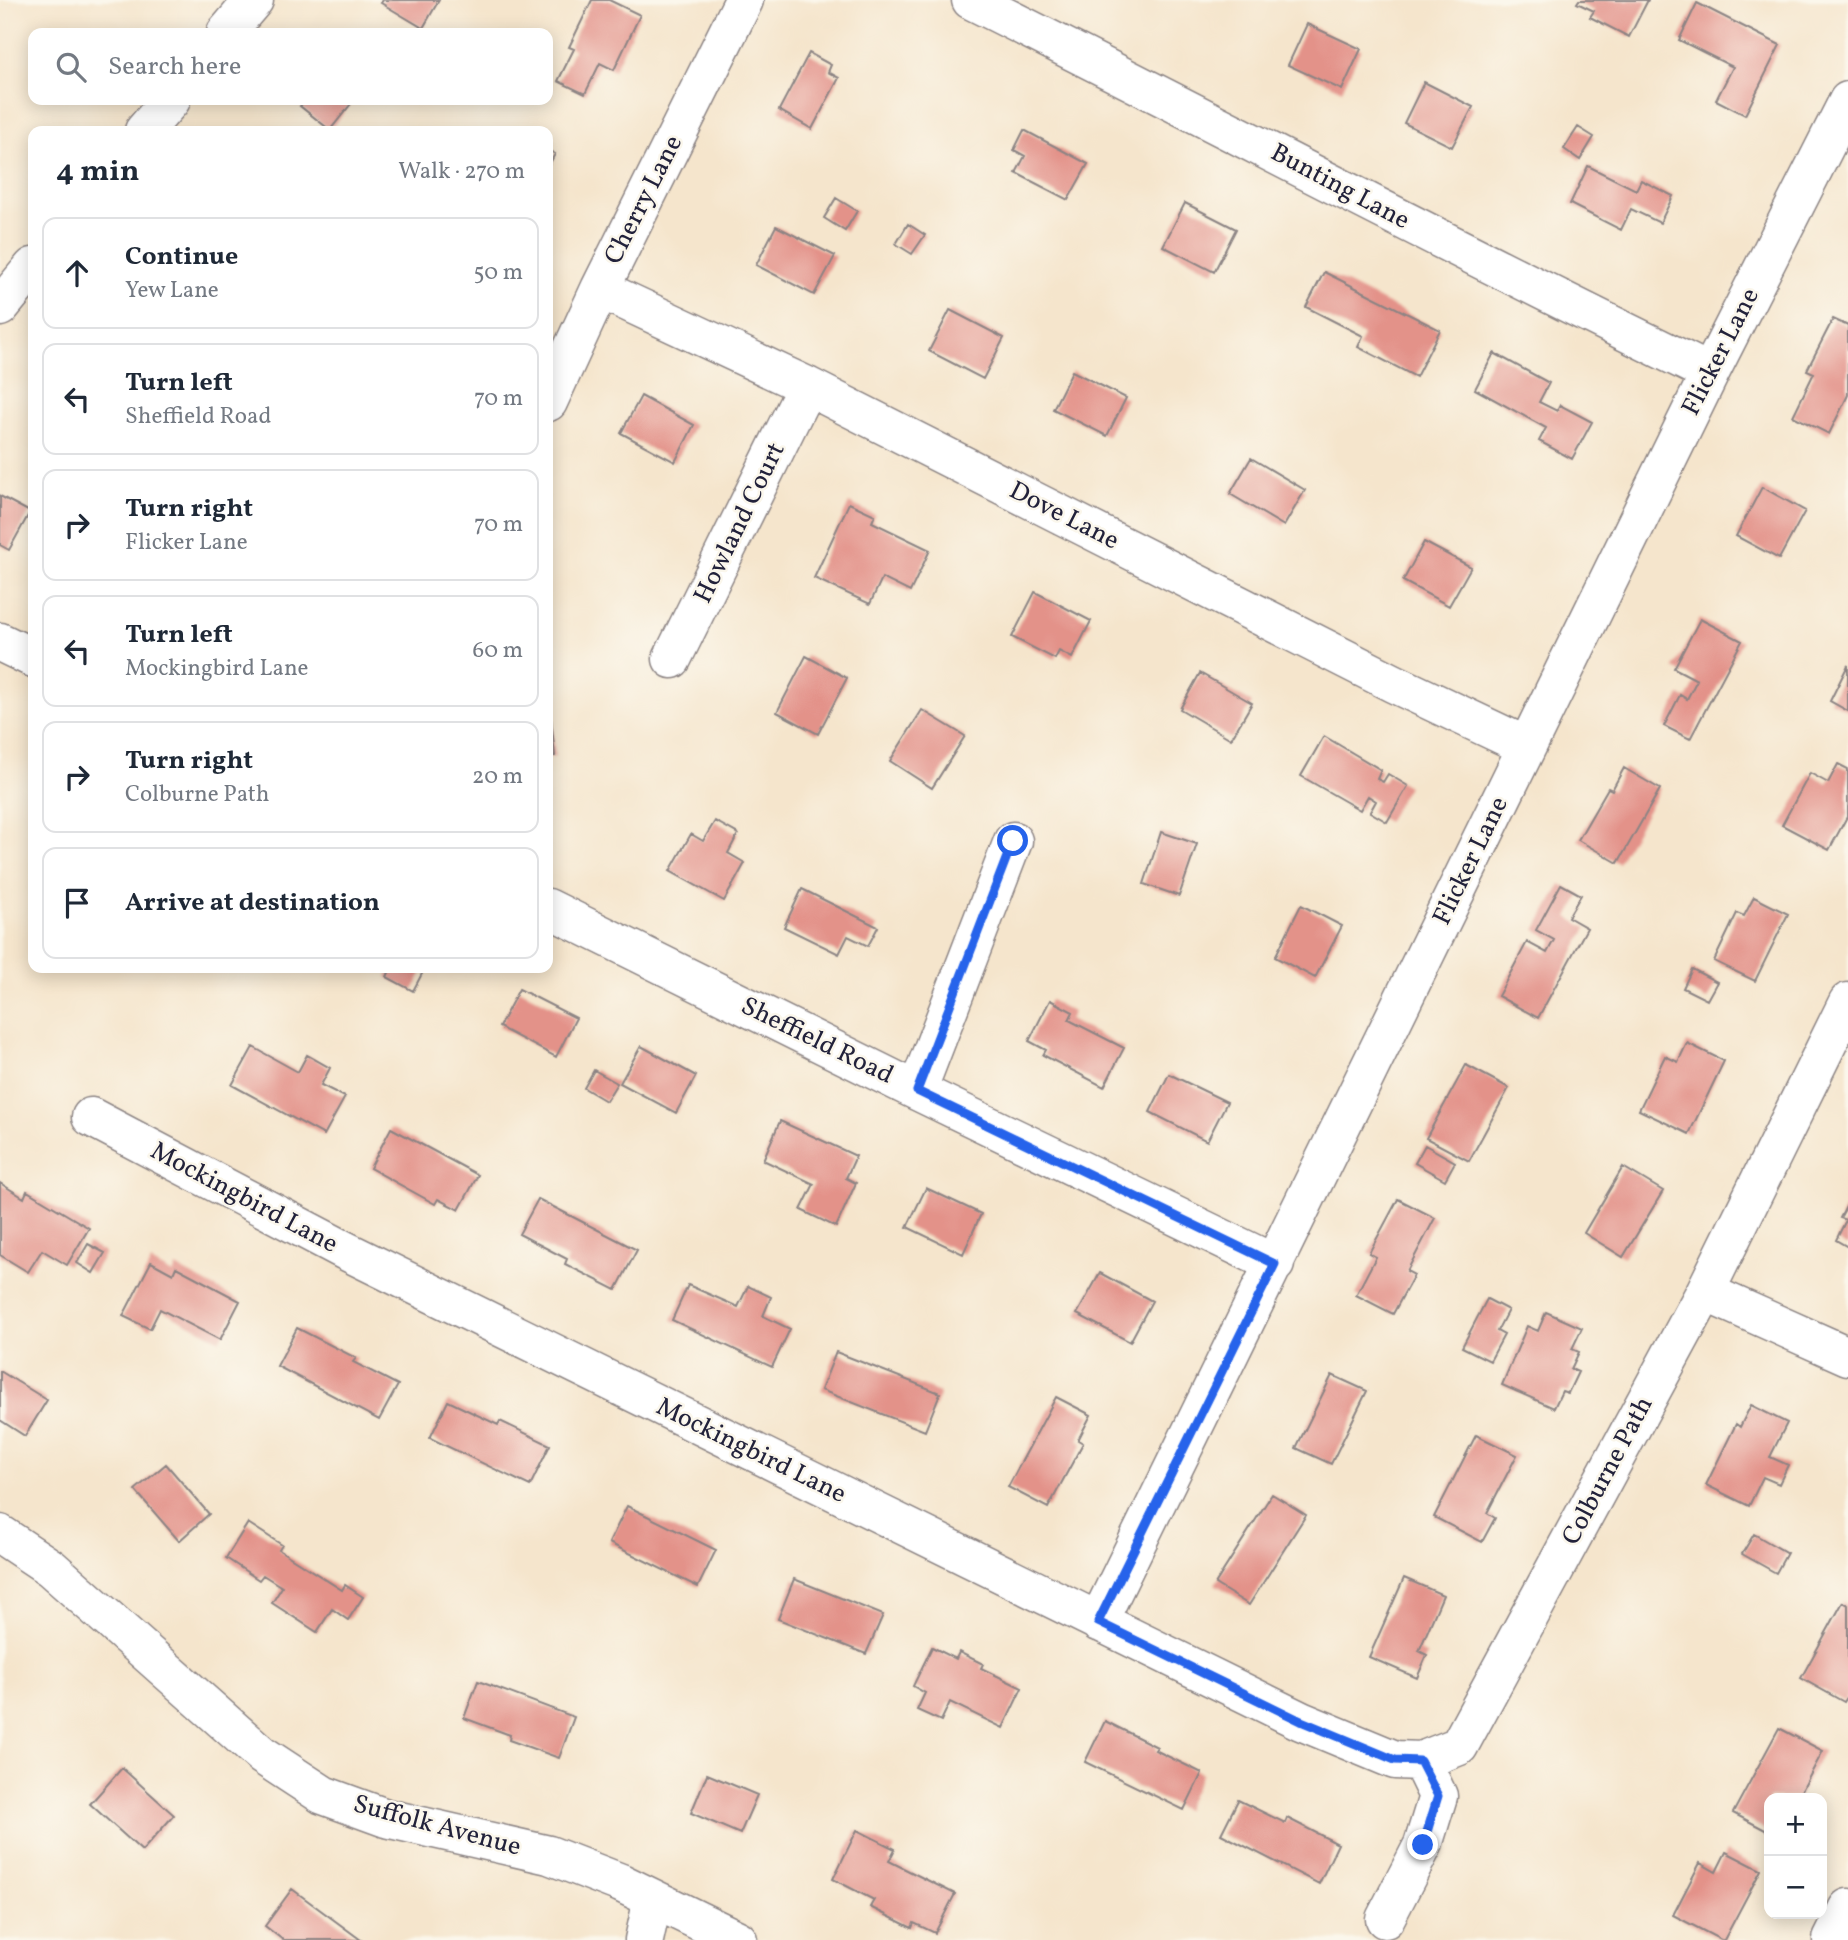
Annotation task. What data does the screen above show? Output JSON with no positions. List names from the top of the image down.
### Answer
{
  "streets": {
    "street": [
      "Bunting Lane",
      "Cherry Lane",
      "Flicker Lane",
      "Dove Lane",
      "Howland Court",
      "Sheffield Road",
      "Mockingbird Lane",
      "Colburne Path",
      "Suffolk Avenue"
    ]
  },
  "crossings": [
    ["Bunting Lane", "Flicker Lane"],
    ["Cherry Lane", "Dove Lane"],
    ["Flicker Lane", "Dove Lane"],
    ["Flicker Lane", "Sheffield Road"],
    ["Flicker Lane", "Mockingbird Lane"],
    ["Dove Lane", "Howland Court"],
    ["Mockingbird Lane", "Colburne Path"]
  ],
  "page": {
    "search": "Search here",
    "heading": ["4 min", "Walk · 270 m"],
    "list": [
      ["Continue", "Yew Lane", "50 m"],
      ["Turn left", "Sheffield Road", "70 m"],
      ["Turn right", "Flicker Lane", "70 m"],
      ["Turn left", "Mockingbird Lane", "60 m"],
      ["Turn right", "Colburne Path", "20 m"],
      "Arrive at destination"
    ],
    "map_buttons": ["+", "−"]
  }
}
